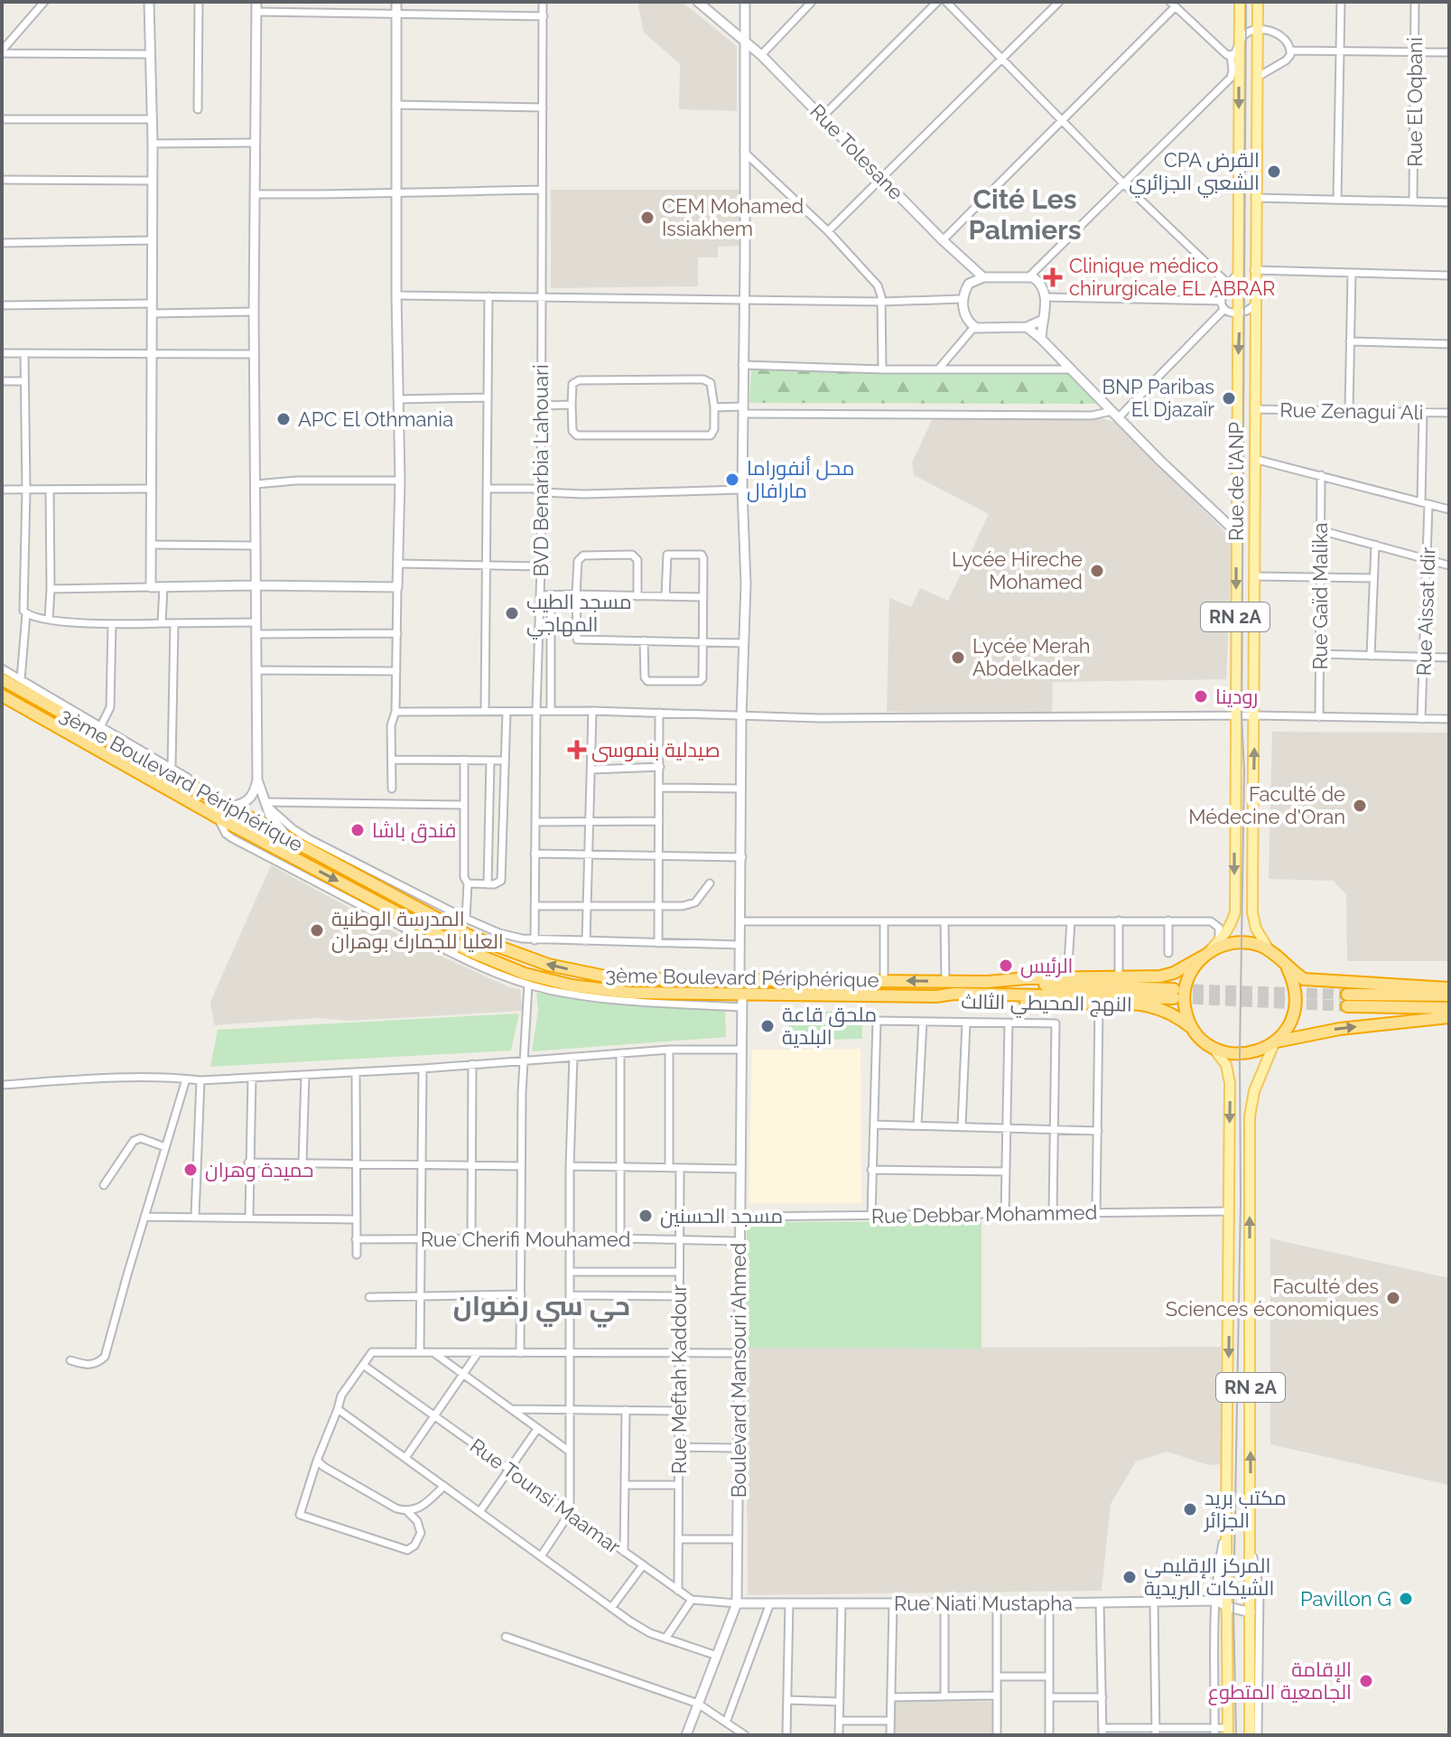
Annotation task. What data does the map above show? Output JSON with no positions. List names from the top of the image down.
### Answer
{
  "streets": {
    "highway": ["3ème Boulevard Périphérique", "النهج المحيطي الثالث"],
    "main road": ["Rue de l'ANP", "RN 2A"],
    "street": [
      "Rue El Oqbani",
      "Rue Tolesane",
      "Rue Zenagui Ali",
      "BVD Benarbia Lahouari",
      "Rue Gaïd Malika",
      "Rue Aissat Idir",
      "Rue Debbar Mohammed",
      "Rue Cherifi Mouhamed",
      "Boulevard Mansouri Ahmed",
      "Rue Meftah Kaddour",
      "Rue Tounsi Maamar",
      "Rue Niati Mustapha"
    ]
  },
  "crossings": [
    ["Rue Zenagui Ali", "Rue de l'ANP"],
    ["Rue Zenagui Ali", "Rue Aissat Idir"],
    ["Rue de l'ANP", "RN 2A"],
    ["Rue de l'ANP", "3ème Boulevard Périphérique"],
    ["Rue de l'ANP", "النهج المحيطي الثالث"],
    ["RN 2A", "3ème Boulevard Périphérique"],
    ["RN 2A", "النهج المحيطي الثالث"],
    ["RN 2A", "Rue Debbar Mohammed"],
    ["RN 2A", "Rue Niati Mustapha"],
    ["3ème Boulevard Périphérique", "النهج المحيطي الثالث"],
    ["3ème Boulevard Périphérique", "Boulevard Mansouri Ahmed"],
    ["Rue Debbar Mohammed", "Boulevard Mansouri Ahmed"],
    ["Rue Cherifi Mouhamed", "Boulevard Mansouri Ahmed"],
    ["Rue Cherifi Mouhamed", "Rue Meftah Kaddour"],
    ["Boulevard Mansouri Ahmed", "Rue Tounsi Maamar"],
    ["Boulevard Mansouri Ahmed", "Rue Niati Mustapha"],
    ["Rue Meftah Kaddour", "Rue Tounsi Maamar"],
    ["Rue Tounsi Maamar", "Rue Niati Mustapha"]
  ],
  "districts": ["Cité Les Palmiers", "حي سي رضوان"],
  "places": {
    "other": [
      "CPA القرض الشعبي الجزائري",
      "CEM Mohamed Issiakhem",
      "BNP Paribas El Djazaïr",
      "APC El Othmania",
      "محل أنفوراما مارافال",
      "Lycée Hireche Mohamed",
      "مسجد الطيب المهاجي",
      "Lycée Merah Abdelkader",
      "رودينا",
      "Faculté de Médecine d'Oran",
      "فندق باشا",
      "المدرسة الوطنية العليا للجمارك بوهران",
      "الرئيس",
      "ملحق قاعة البلدية",
      "حميدة وهران",
      "مسجد الحسنين",
      "Faculté des Sciences économiques",
      "مكتب بريد الجزائر",
      "المركز الإقليمي الشيكات البريدية",
      "Pavillon G",
      "الإقامة الجامعية المتطوع"
    ],
    "health": ["Clinique médico chirurgicale EL ABRAR", "صيدلية بنموسى"]
  }
}
